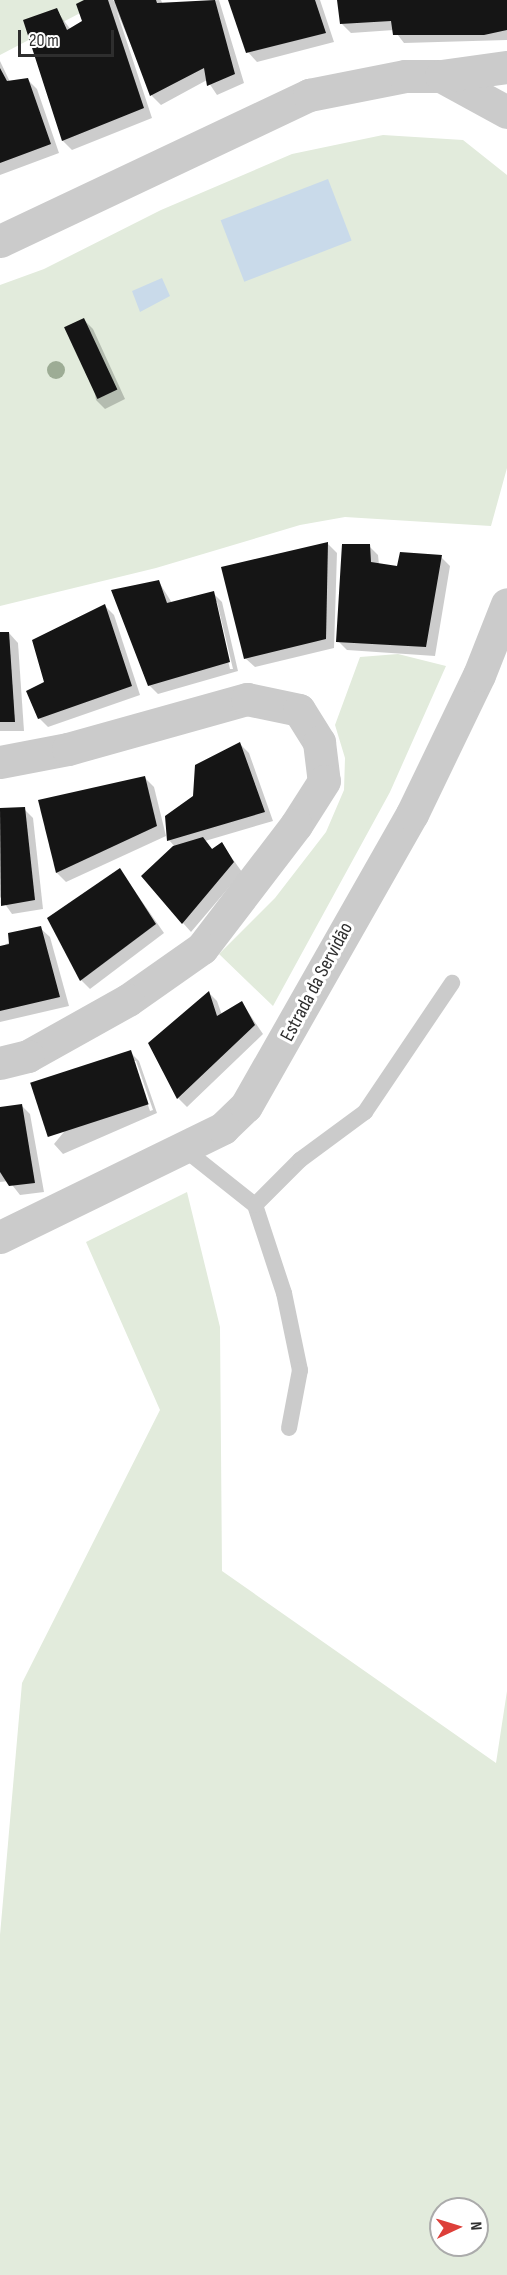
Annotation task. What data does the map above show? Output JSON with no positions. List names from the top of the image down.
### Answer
{
  "streets": {
    "street": ["Estrada da Servidão"]
  },
  "scale_bar": "20 m",
  "north": "right"
}
